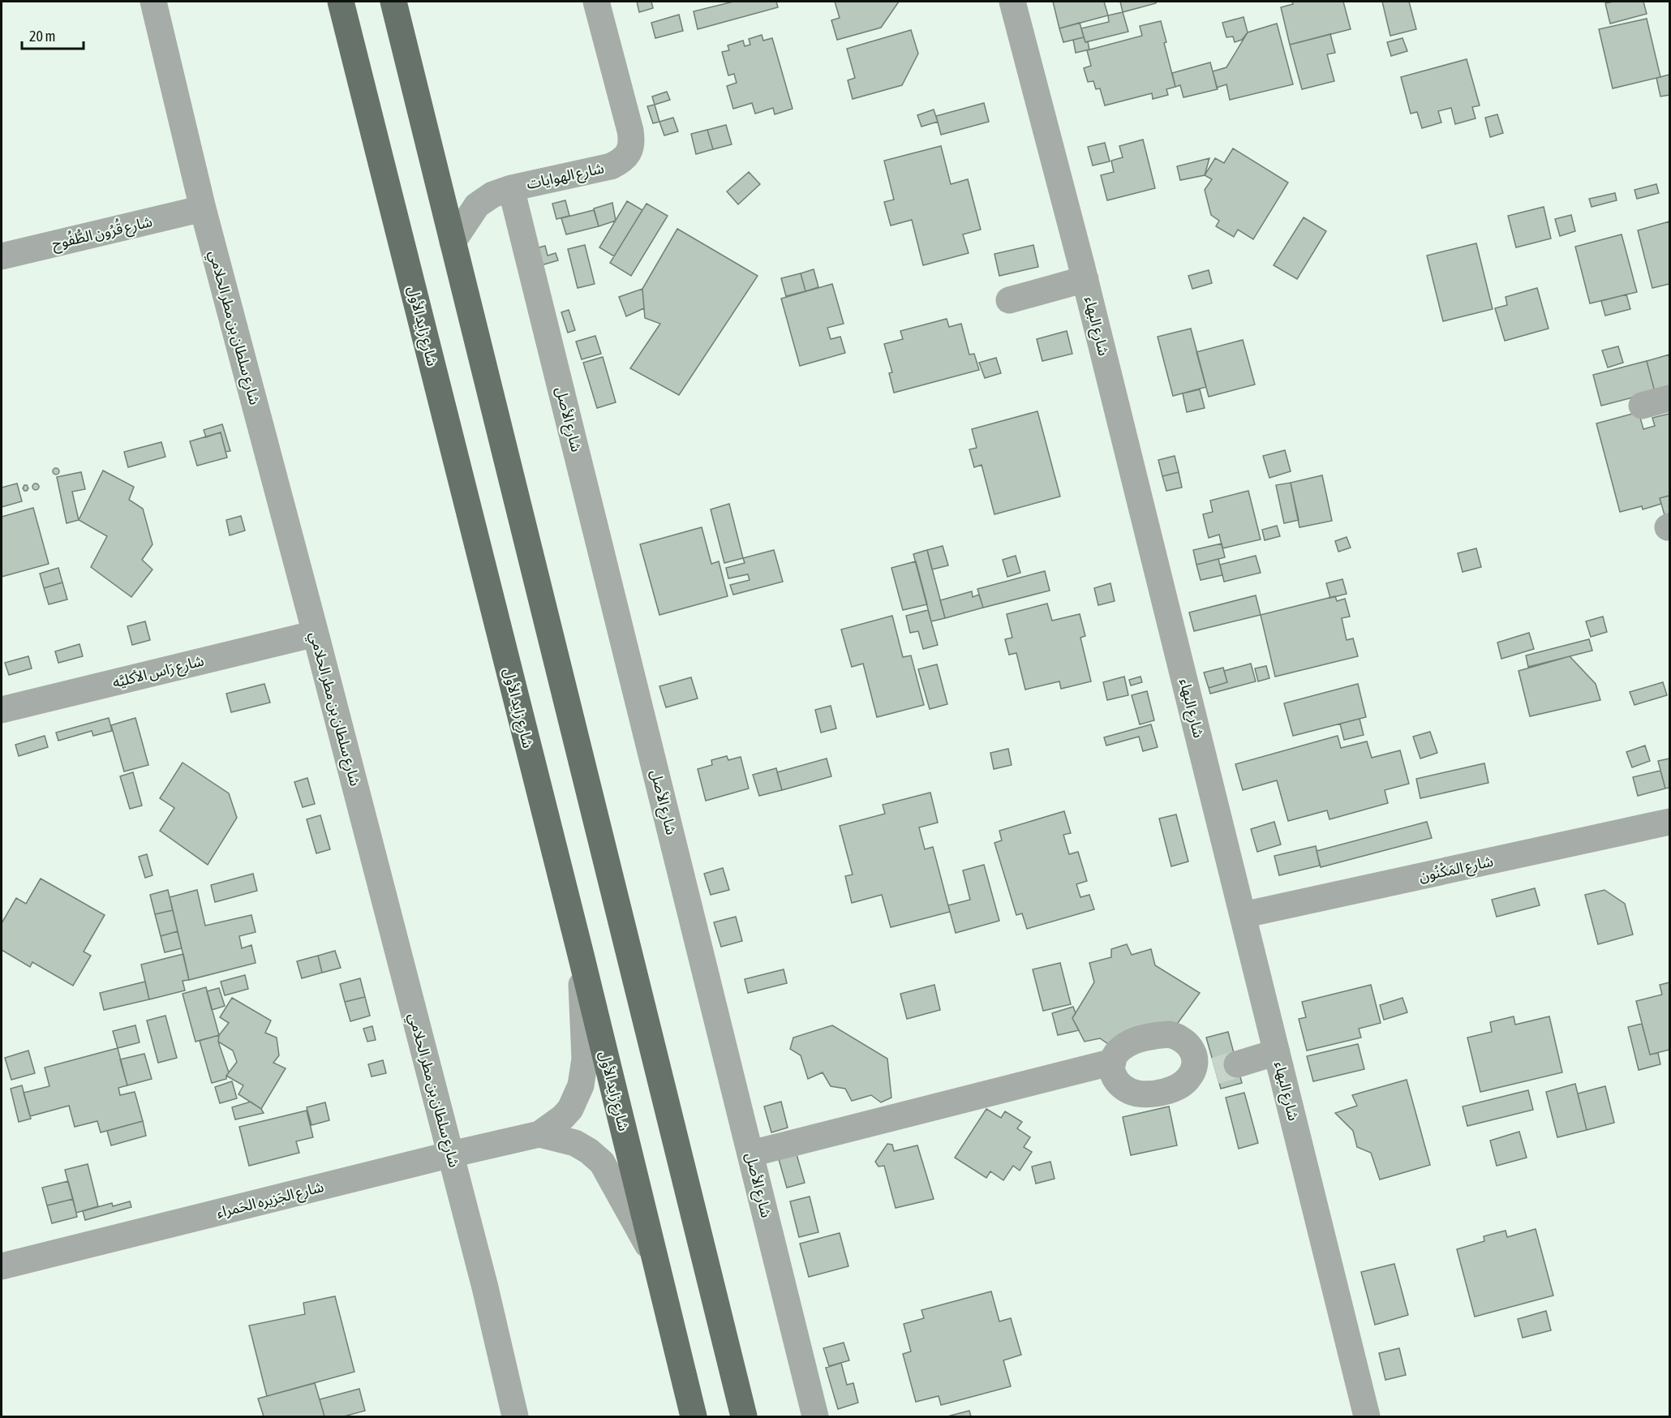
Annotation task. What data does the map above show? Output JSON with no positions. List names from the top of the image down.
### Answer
{
  "streets": {
    "main road": ["شارع زايد الأول"],
    "street": [
      "شارع الهوايات",
      "شارع قُرُون الطُّفُوح",
      "شارع البهاء",
      "شارع سلطان بن مطر الحلامي",
      "شارع الأصل",
      "شارع رَاس الأكليَّه",
      "شارع المَكْنُون",
      "شارع الجَزيره الحَمراء"
    ]
  },
  "crossings": [
    ["شارع الهوايات", "شارع الأصل"],
    ["شارع قُرُون الطُّفُوح", "شارع سلطان بن مطر الحلامي"],
    ["شارع زايد الأول", "شارع الجَزيره الحَمراء"],
    ["شارع البهاء", "شارع المَكْنُون"],
    ["شارع سلطان بن مطر الحلامي", "شارع رَاس الأكليَّه"],
    ["شارع سلطان بن مطر الحلامي", "شارع الجَزيره الحَمراء"]
  ],
  "scale_bar": "20 m"
}
